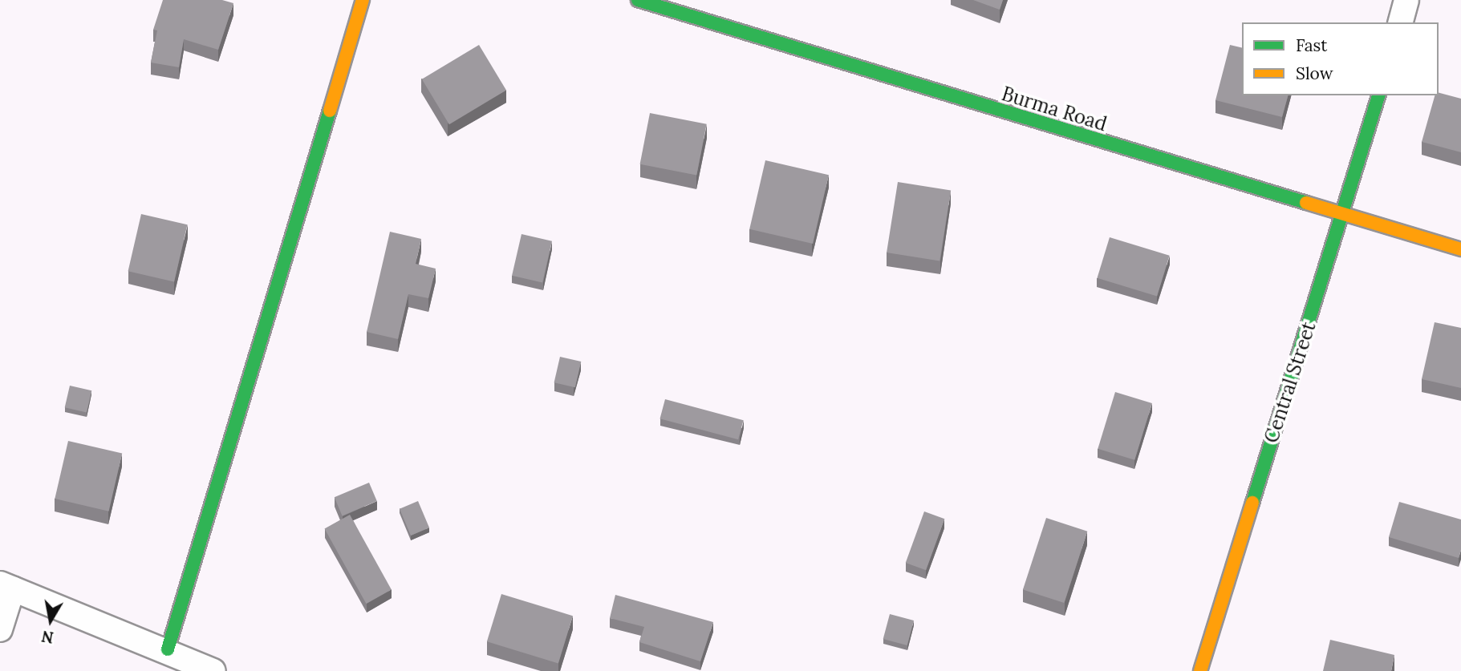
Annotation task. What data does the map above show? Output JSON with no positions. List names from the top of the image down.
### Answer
{
  "streets": {
    "street": ["Burma Road", "Central Street"]
  },
  "crossings": [
    ["Burma Road", "Central Street"]
  ],
  "legend": ["Fast", "Slow"],
  "north": "bottom"
}
